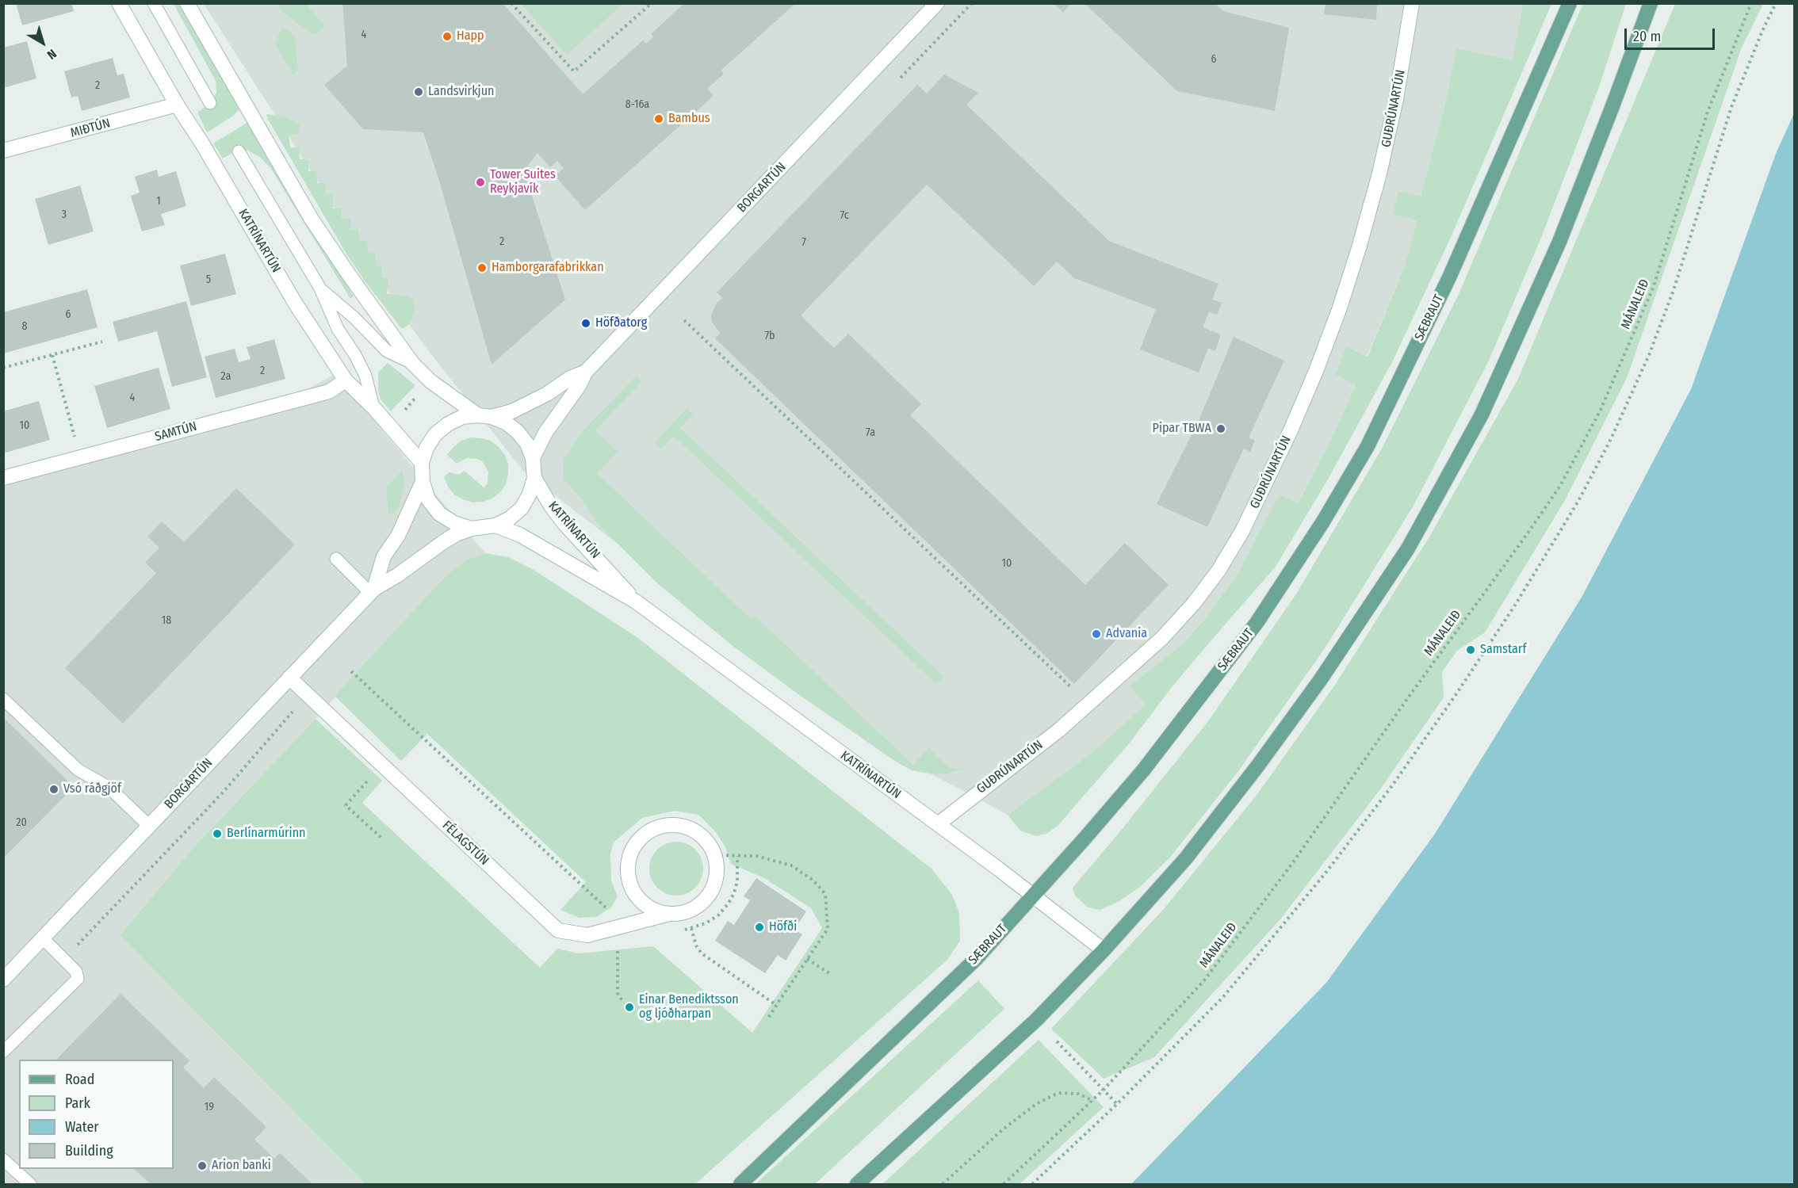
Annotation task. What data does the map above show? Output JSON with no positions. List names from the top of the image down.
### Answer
{
  "streets": {
    "main road": ["SÆBRAUT"],
    "street": [
      "GUÐRÚNARTÚN",
      "MIÐTÚN",
      "BORGARTÚN",
      "KATRÍNARTÚN",
      "SAMTÚN",
      "FÉLAGSTÚN"
    ],
    "path": ["MÁNALEIÐ"]
  },
  "crossings": [
    ["GUÐRÚNARTÚN", "KATRÍNARTÚN"],
    ["MIÐTÚN", "KATRÍNARTÚN"],
    ["BORGARTÚN", "KATRÍNARTÚN"],
    ["BORGARTÚN", "FÉLAGSTÚN"],
    ["KATRÍNARTÚN", "SÆBRAUT"],
    ["KATRÍNARTÚN", "SAMTÚN"]
  ],
  "places": [
    "Happ",
    "Landsvirkjun",
    "Bambus",
    "Tower Suites Reykjavík",
    "Hamborgarafabrikkan",
    "Höfðatorg",
    "Pipar TBWA",
    "Advania",
    "Samstarf",
    "Vsó ráðgjöf",
    "Berlínarmúrinn",
    "Höfði",
    "Einar Benediktsson og ljóðharpan",
    "Arion banki"
  ],
  "house_numbers": [
    "4",
    "6",
    "2",
    "8-16a",
    "1",
    "3",
    "7c",
    "2",
    "7",
    "5",
    "6",
    "8",
    "7b",
    "2",
    "2a",
    "4",
    "10",
    "7a",
    "10",
    "18",
    "20",
    "19"
  ],
  "legend": [
    "Road",
    "Park",
    "Water",
    "Building"
  ],
  "scale_bar": "20 m",
  "north": "bottom right"
}
